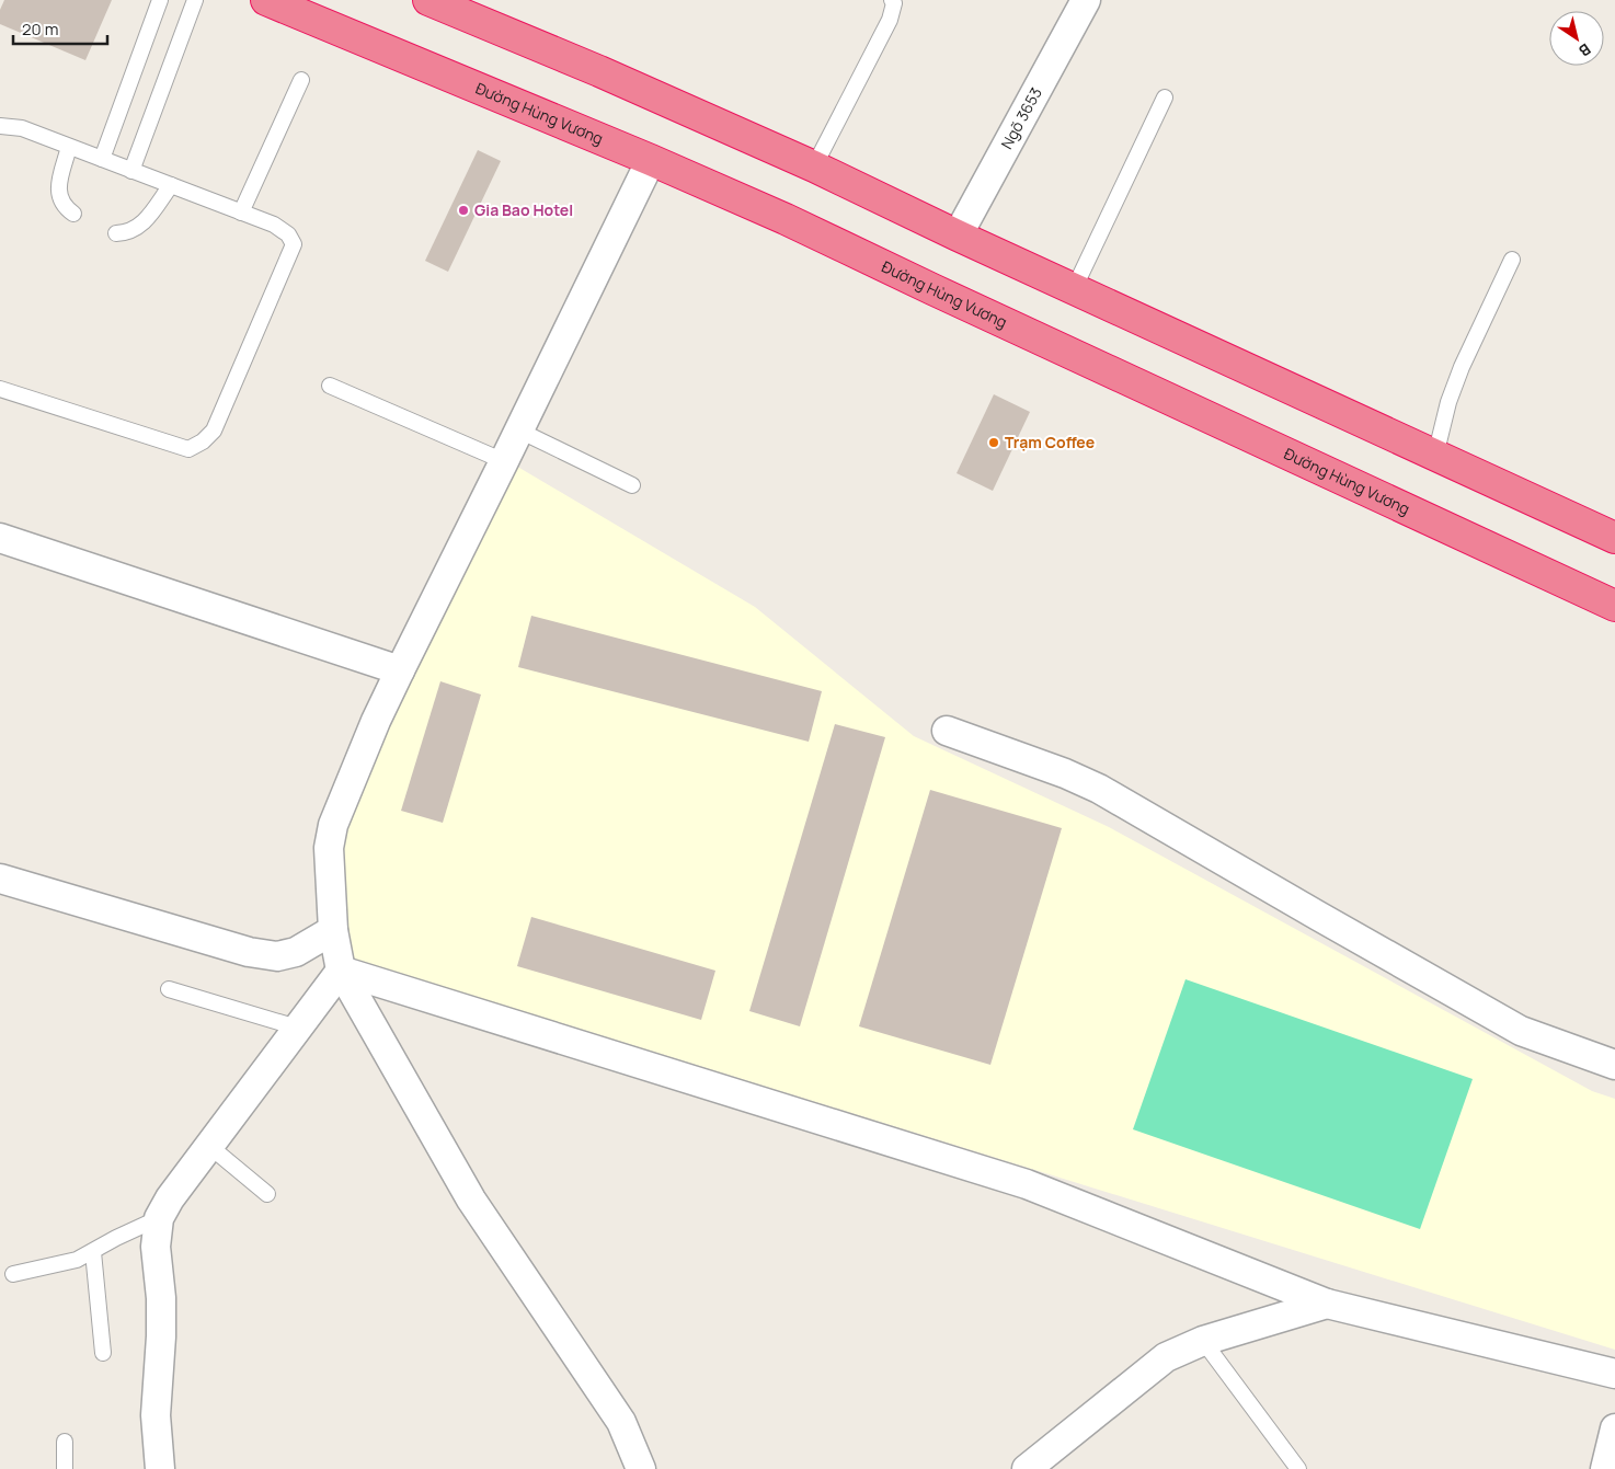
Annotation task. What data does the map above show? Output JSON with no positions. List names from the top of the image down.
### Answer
{
  "streets": {
    "highway": ["Đường Hùng Vương"],
    "street": ["Ngõ 3653"]
  },
  "places": ["Gia Bao Hotel", "Trạm Coffee"],
  "scale_bar": "20 m",
  "north": "bottom right"
}
